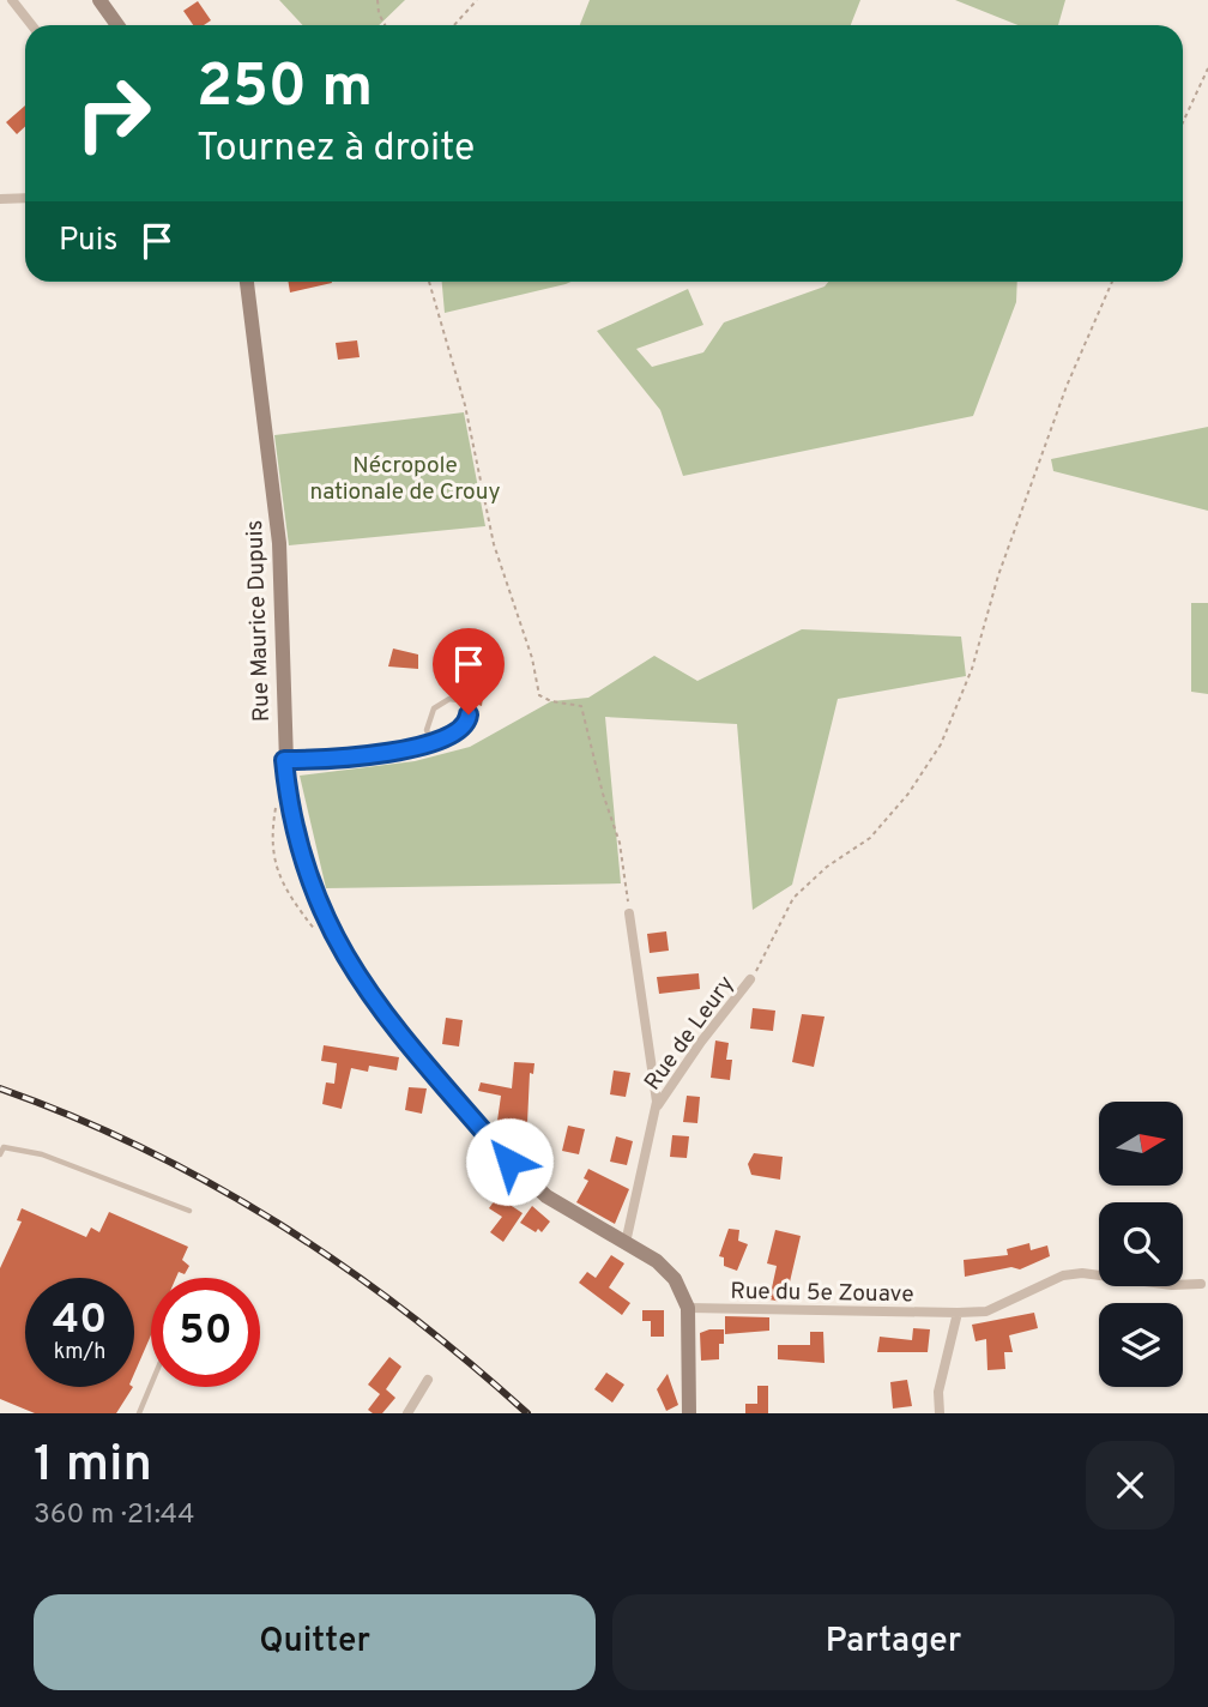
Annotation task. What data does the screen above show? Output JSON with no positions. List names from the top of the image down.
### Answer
{
  "streets": {
    "main road": ["Rue Maurice Dupuis"],
    "street": ["Rue de Leury", "Rue du 5e Zouave"]
  },
  "crossings": [
    ["Rue Maurice Dupuis", "Rue du 5e Zouave"]
  ],
  "parks": ["Nécropole nationale de Crouy"],
  "north": "right",
  "page": {
    "turn": ["250 m", "Tournez à droite"],
    "then": "Puis",
    "speed": "40 km/h",
    "limit": "50",
    "heading": ["1 min", "360 m · 21:44"],
    "buttons": ["Quitter", "Partager"]
  }
}
